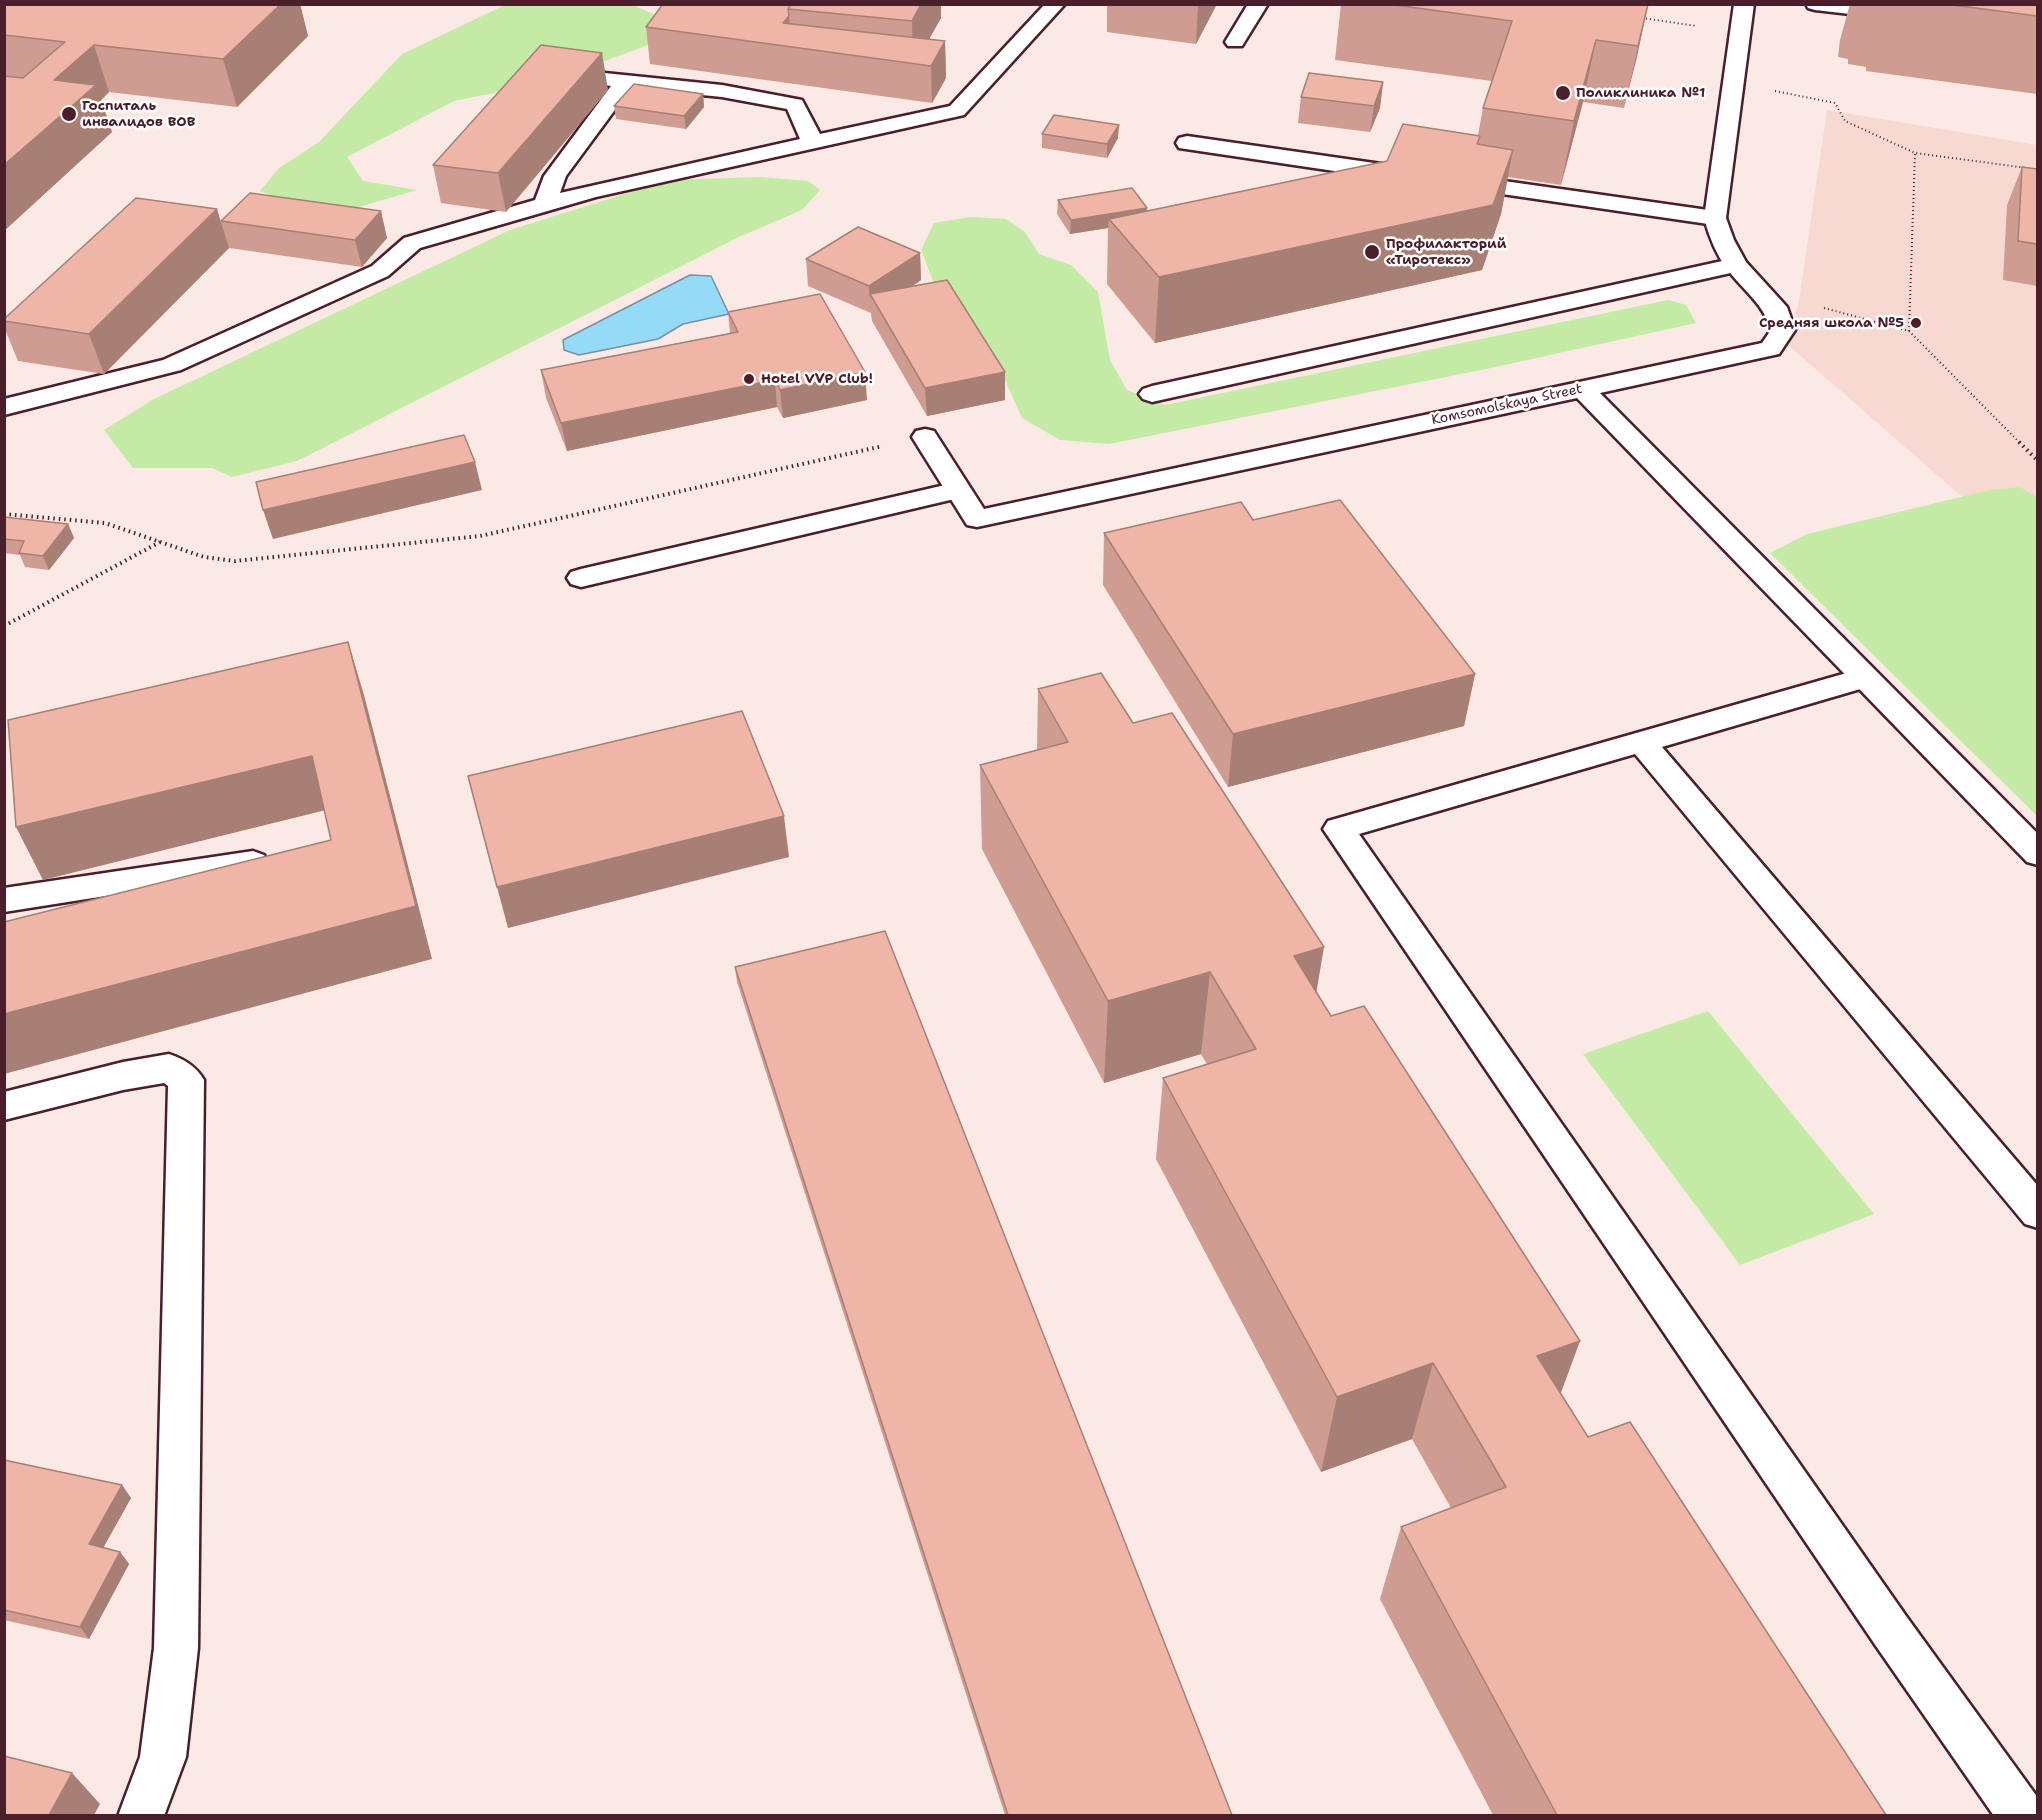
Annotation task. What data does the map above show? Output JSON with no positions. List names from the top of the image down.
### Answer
{
  "streets": {
    "street": ["Komsomolskaya Street"]
  },
  "places": [
    "Поликлиника №1",
    "Госпиталь инвалидов ВОВ",
    "Профилакторий «Тиротекс»",
    "Средняя школа №5",
    "Hotel VVP Club!"
  ]
}
